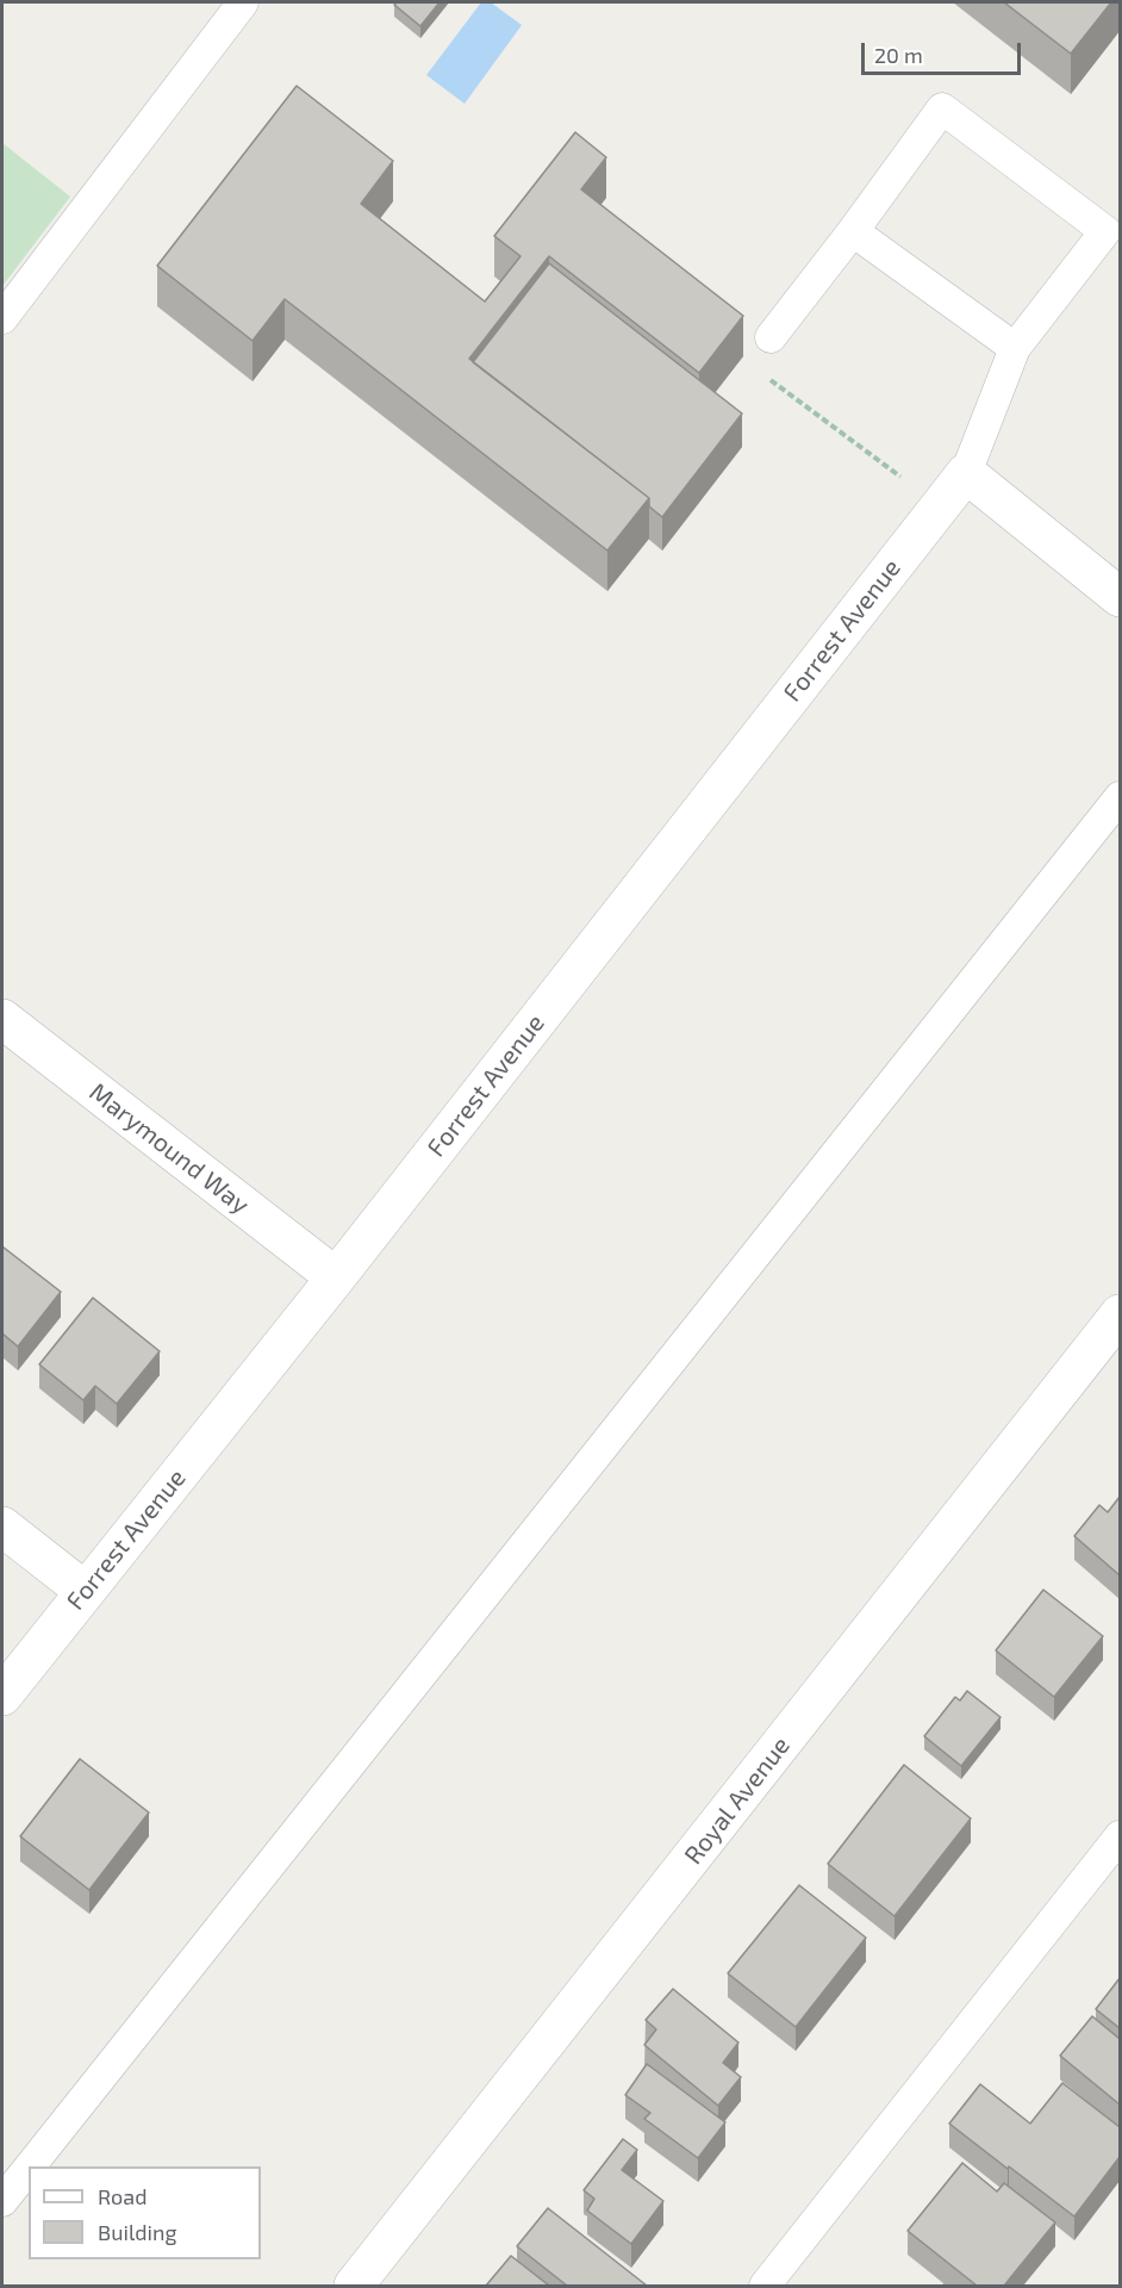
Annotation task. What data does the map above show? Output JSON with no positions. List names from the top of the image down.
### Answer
{
  "streets": {
    "street": ["Forrest Avenue", "Marymound Way", "Royal Avenue"]
  },
  "crossings": [
    ["Forrest Avenue", "Marymound Way"]
  ],
  "legend": ["Road", "Building"],
  "scale_bar": "20 m"
}
